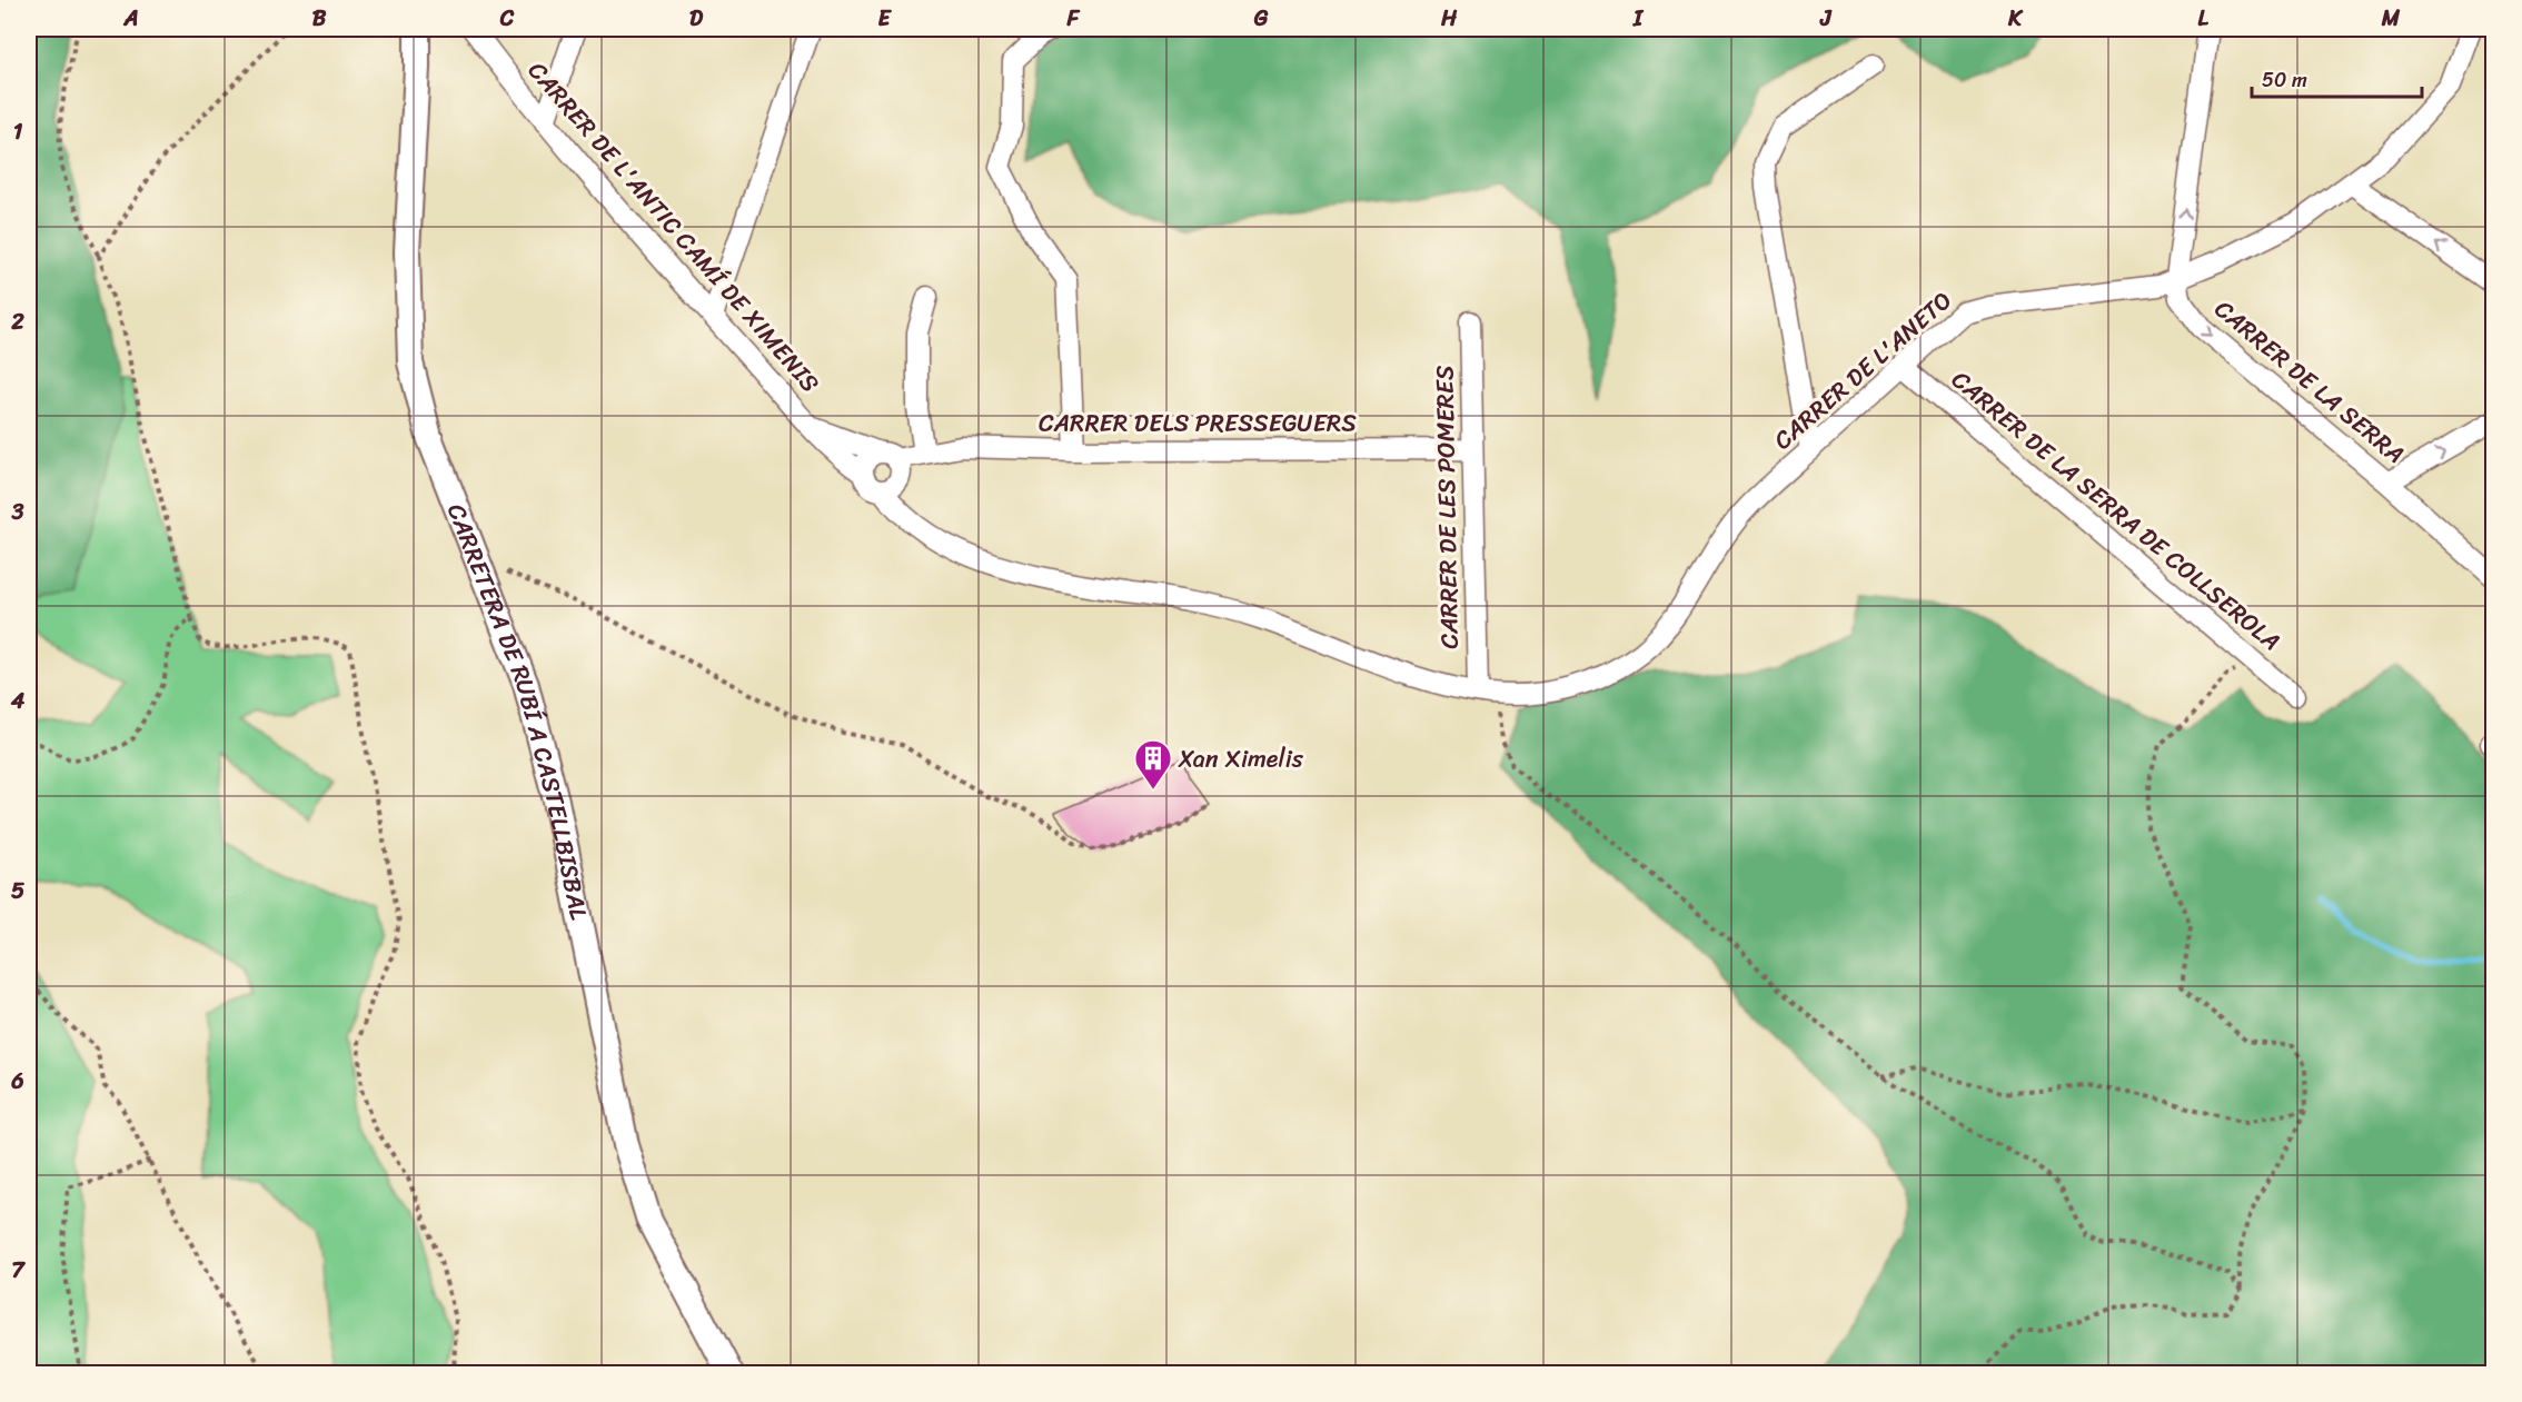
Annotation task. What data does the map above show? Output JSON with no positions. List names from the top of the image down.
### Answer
{
  "streets": {
    "street": [
      "CARRER DE L'ANTIC CAMÍ DE XIMENIS",
      "CARRER DE L'ANETO",
      "CARRER DE LA SERRA",
      "CARRER DELS PRESSEGUERS",
      "CARRER DE LES POMERES",
      "CARRER DE LA SERRA DE COLLSEROLA",
      "CARRETERA DE RUBÍ A CASTELLBISBAL"
    ]
  },
  "crossings": [
    ["CARRER DE L'ANETO", "CARRER DE LA SERRA"],
    ["CARRER DE L'ANETO", "CARRER DE LES POMERES"],
    ["CARRER DE L'ANETO", "CARRER DE LA SERRA DE COLLSEROLA"],
    ["CARRER DELS PRESSEGUERS", "CARRER DE LES POMERES"]
  ],
  "places": {
    "building": ["Xan Ximelis"]
  },
  "scale_bar": "50 m",
  "grid": {
    "columns": [
      "A",
      "B",
      "C",
      "D",
      "E",
      "F",
      "G",
      "H",
      "I",
      "J",
      "K",
      "L",
      "M"
    ],
    "rows": [
      "1",
      "2",
      "3",
      "4",
      "5",
      "6",
      "7"
    ]
  }
}
